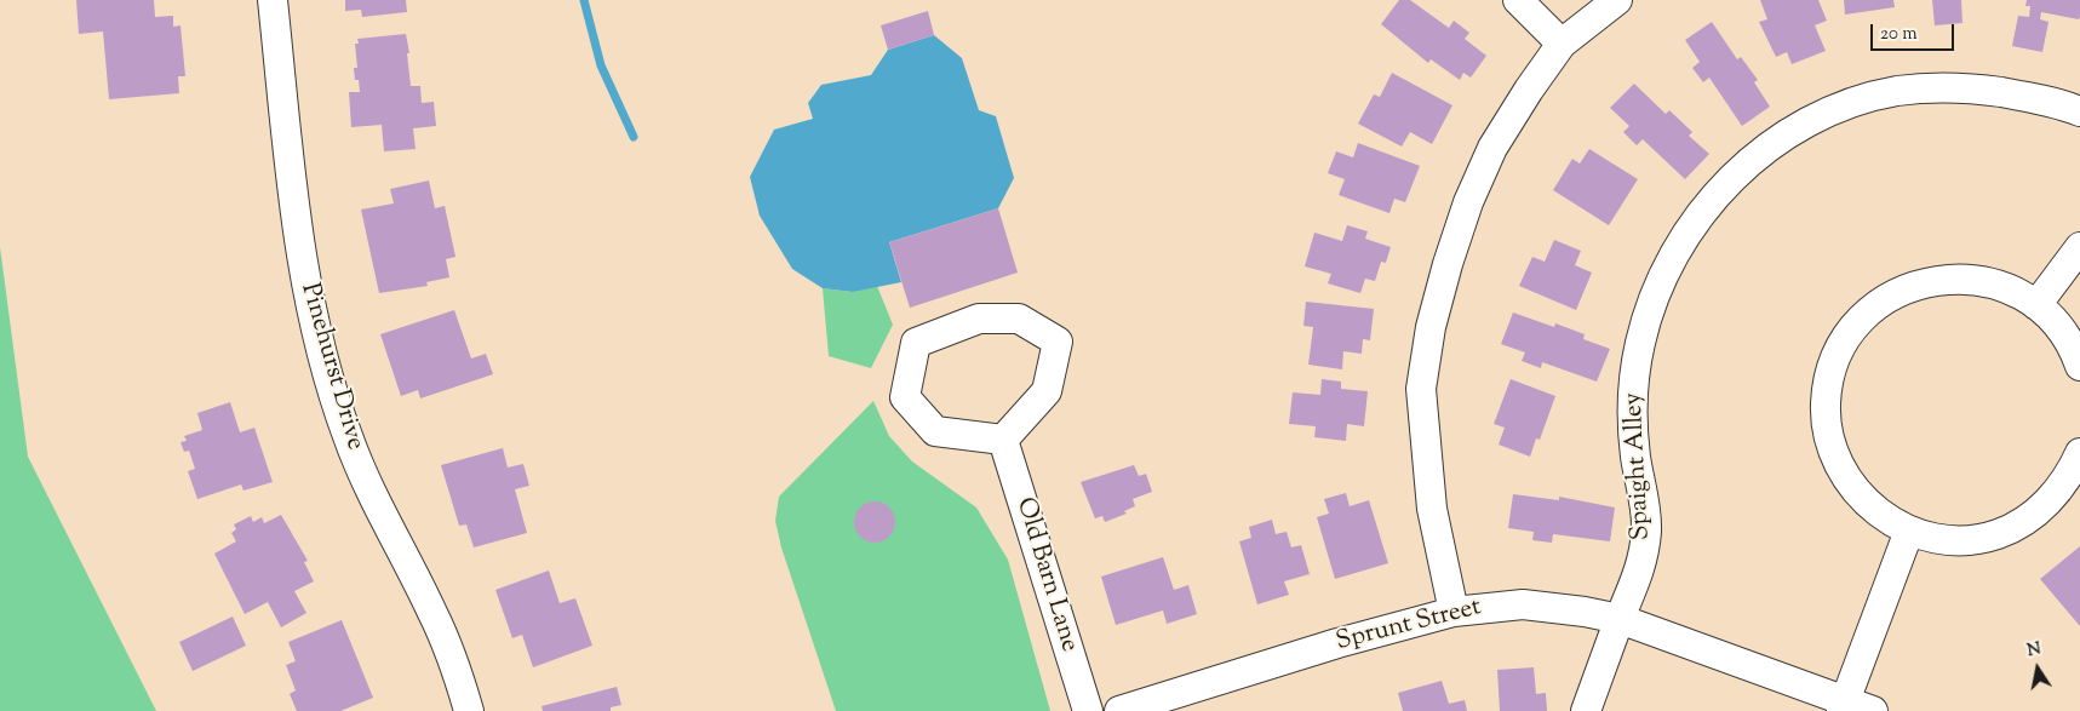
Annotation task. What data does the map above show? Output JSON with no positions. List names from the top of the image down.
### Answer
{
  "streets": {
    "street": [
      "Pinehurst Drive",
      "Spaight Alley",
      "Old Barn Lane",
      "Sprunt Street"
    ]
  },
  "crossings": [
    ["Spaight Alley", "Sprunt Street"]
  ],
  "scale_bar": "20 m",
  "north": "top"
}
